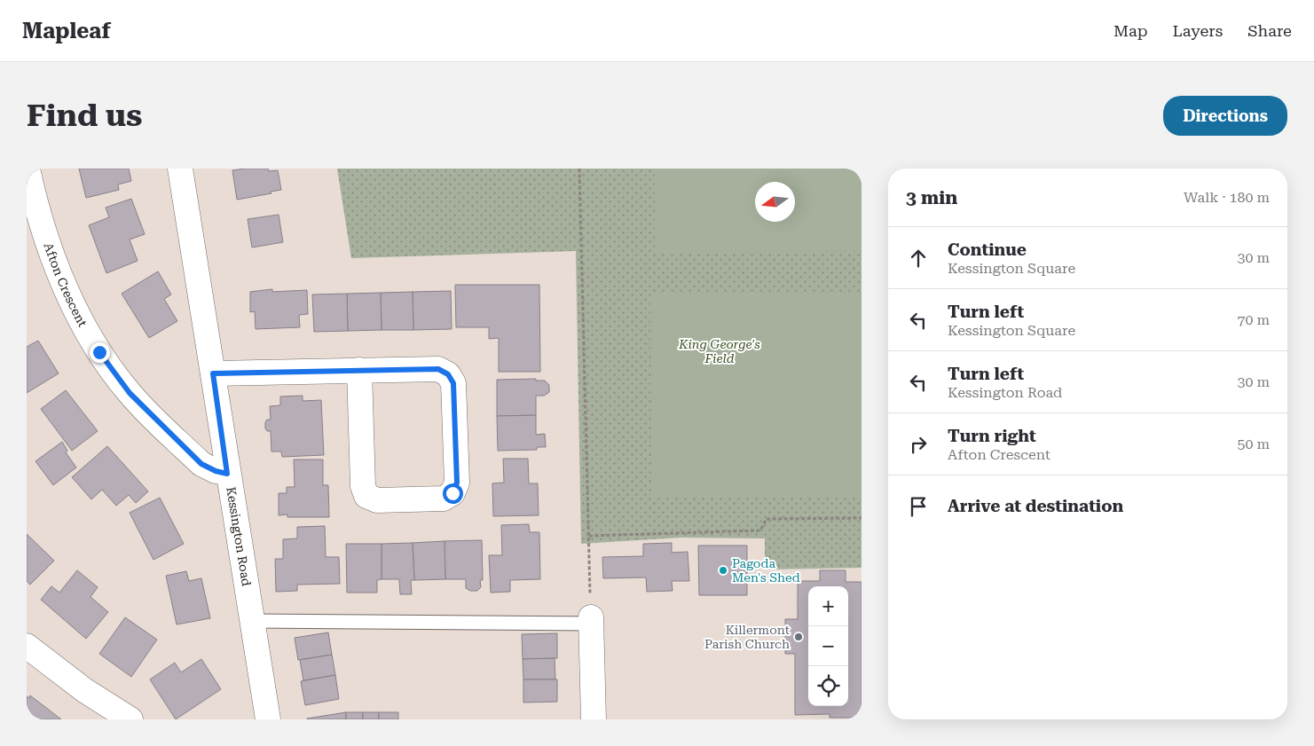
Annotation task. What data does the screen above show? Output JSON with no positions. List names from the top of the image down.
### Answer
{
  "streets": {
    "street": ["Afton Crescent", "Kessington Road"]
  },
  "crossings": [
    ["Afton Crescent", "Kessington Road"]
  ],
  "parks": ["King George's Field"],
  "places": ["Pagoda Men's Shed", "Killermont Parish Church"],
  "north": "left",
  "page": {
    "header": "Mapleaf",
    "nav": ["Map", "Layers", "Share"],
    "buttons": "Directions",
    "title": "Find us",
    "heading": ["3 min", "Walk · 180 m"],
    "list": [
      ["Continue", "Kessington Square", "30 m"],
      ["Turn left", "Kessington Square", "70 m"],
      ["Turn left", "Kessington Road", "30 m"],
      ["Turn right", "Afton Crescent", "50 m"],
      "Arrive at destination"
    ],
    "map_buttons": ["+", "−"]
  }
}
